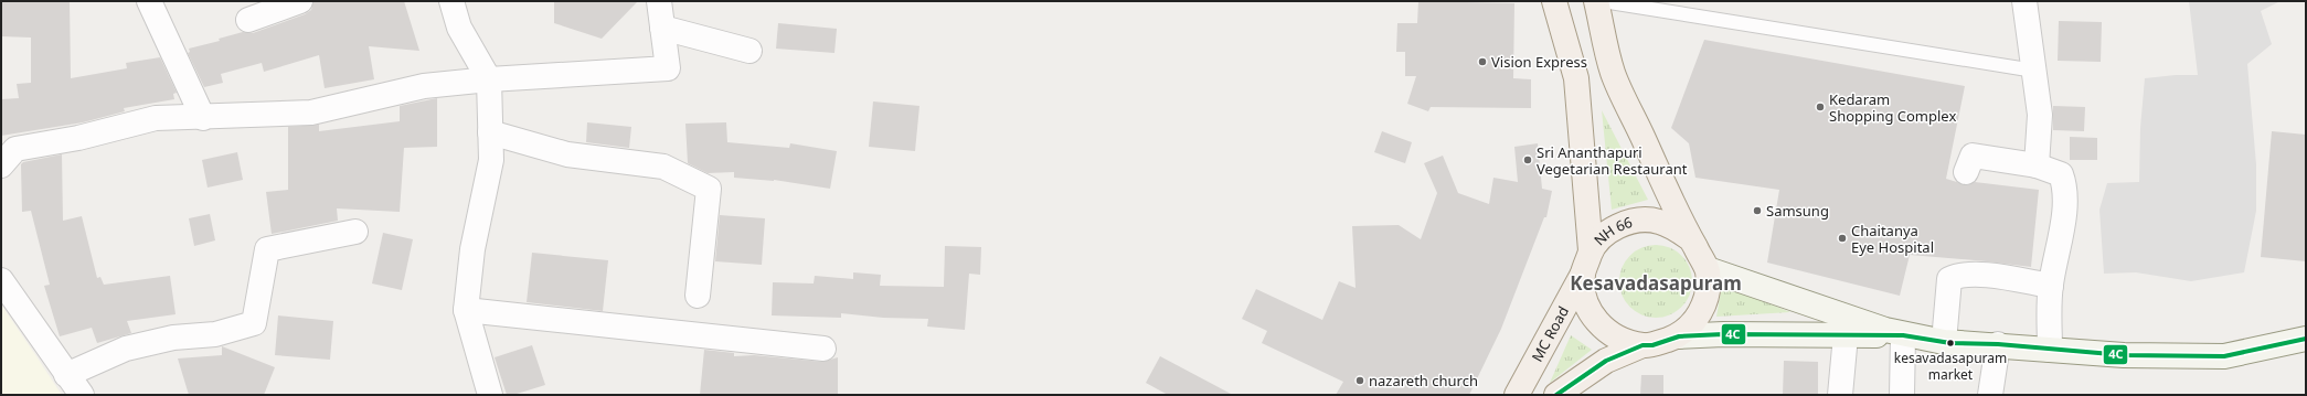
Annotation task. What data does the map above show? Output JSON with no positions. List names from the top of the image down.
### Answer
{
  "streets": {
    "main road": ["NH 66", "MC Road"]
  },
  "crossings": [
    ["NH 66", "MC Road"]
  ],
  "districts": ["Kesavadasapuram"],
  "places": [
    "Vision Express",
    "Kedaram Shopping Complex",
    "Sri Ananthapuri Vegetarian Restaurant",
    "Samsung",
    "Chaitanya Eye Hospital",
    "kesavadasapuram market",
    "nazareth church"
  ],
  "lines": ["transit line 4C"]
}
